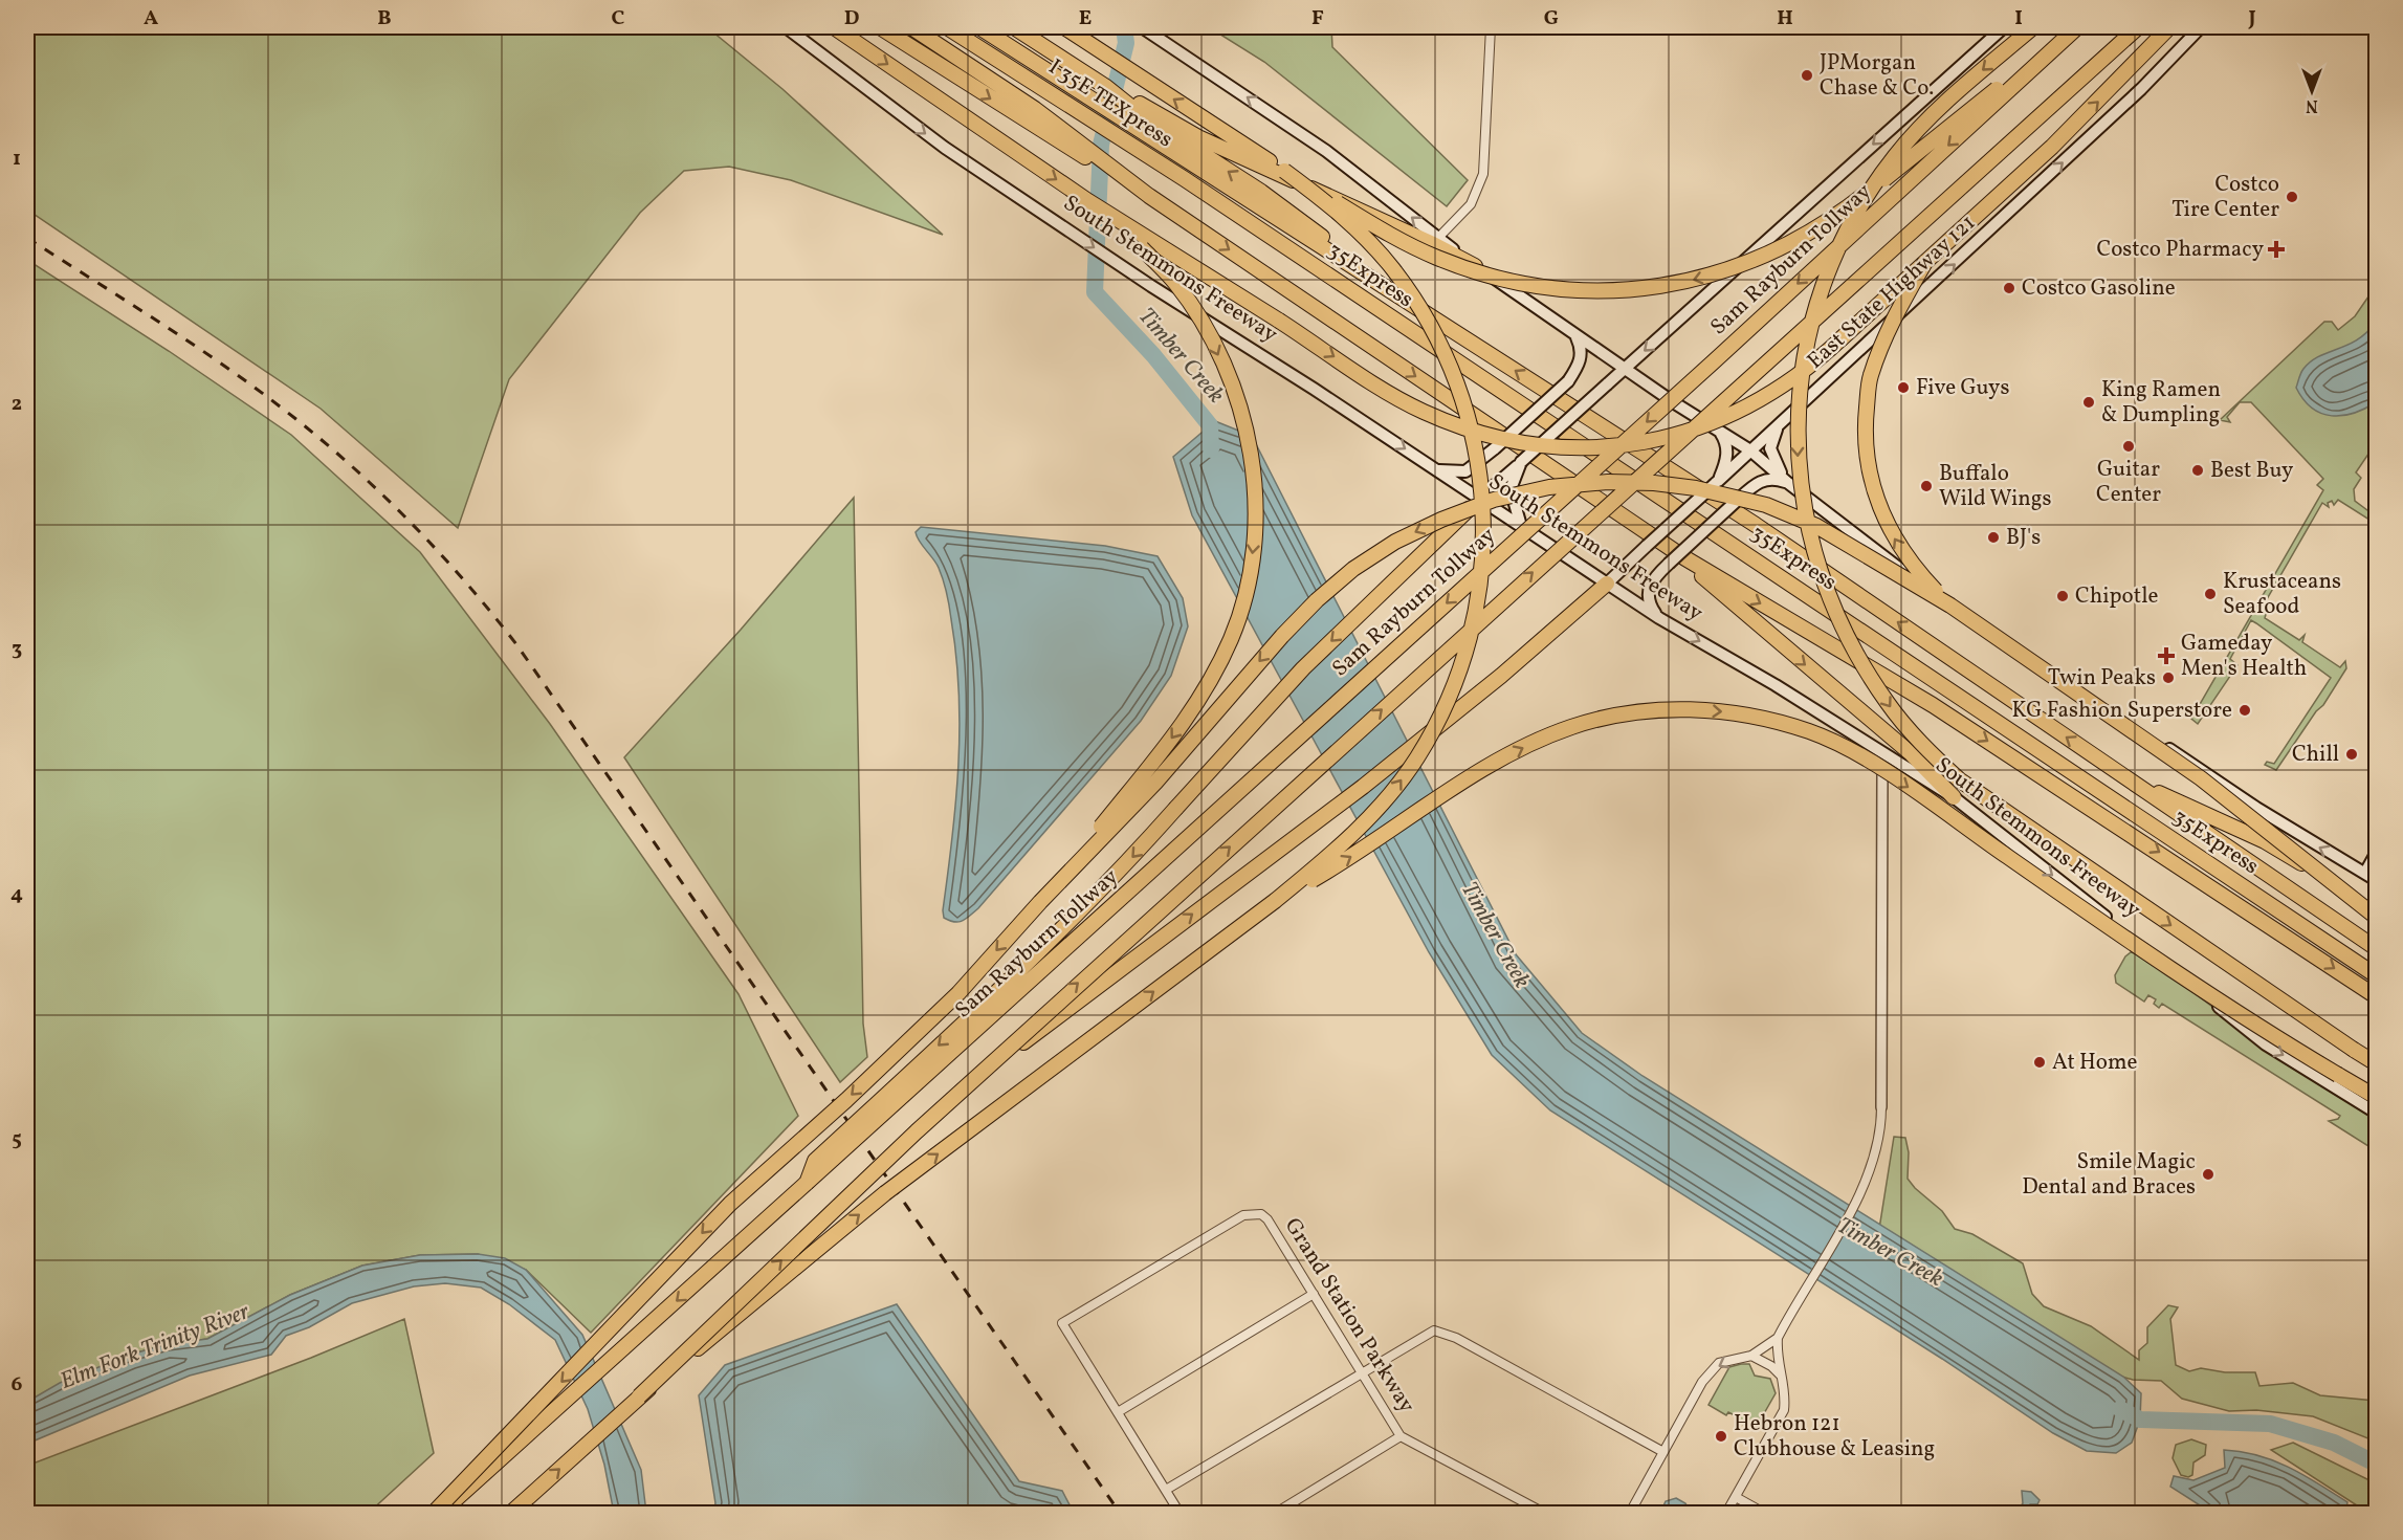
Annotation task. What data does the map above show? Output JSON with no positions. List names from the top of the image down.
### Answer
{
  "streets": {
    "highway": [
      "I 35E TEXpress",
      "Sam Rayburn Tollway",
      "South Stemmons Freeway",
      "35Express"
    ],
    "main road": ["East State Highway 121"],
    "street": ["Grand Station Parkway"]
  },
  "crossings": [
    ["I 35E TEXpress", "35Express"],
    ["South Stemmons Freeway", "East State Highway 121"]
  ],
  "one_way": ["East State Highway 121"],
  "water": ["Timber Creek", "Elm Fork Trinity River"],
  "places": {
    "other": [
      "JPMorgan Chase & Co.",
      "Costco Tire Center",
      "Costco Gasoline",
      "Five Guys",
      "King Ramen & Dumpling",
      "Guitar Center",
      "Best Buy",
      "Buffalo Wild Wings",
      "BJ's",
      "Krustaceans Seafood",
      "Chipotle",
      "Twin Peaks",
      "KG Fashion Superstore",
      "Chill",
      "At Home",
      "Smile Magic Dental and Braces",
      "Hebron 121 Clubhouse & Leasing"
    ],
    "health": ["Costco Pharmacy", "Gameday Men's Health"]
  },
  "north": "bottom",
  "grid": {
    "columns": [
      "A",
      "B",
      "C",
      "D",
      "E",
      "F",
      "G",
      "H",
      "I",
      "J"
    ],
    "rows": [
      "1",
      "2",
      "3",
      "4",
      "5",
      "6"
    ]
  }
}
